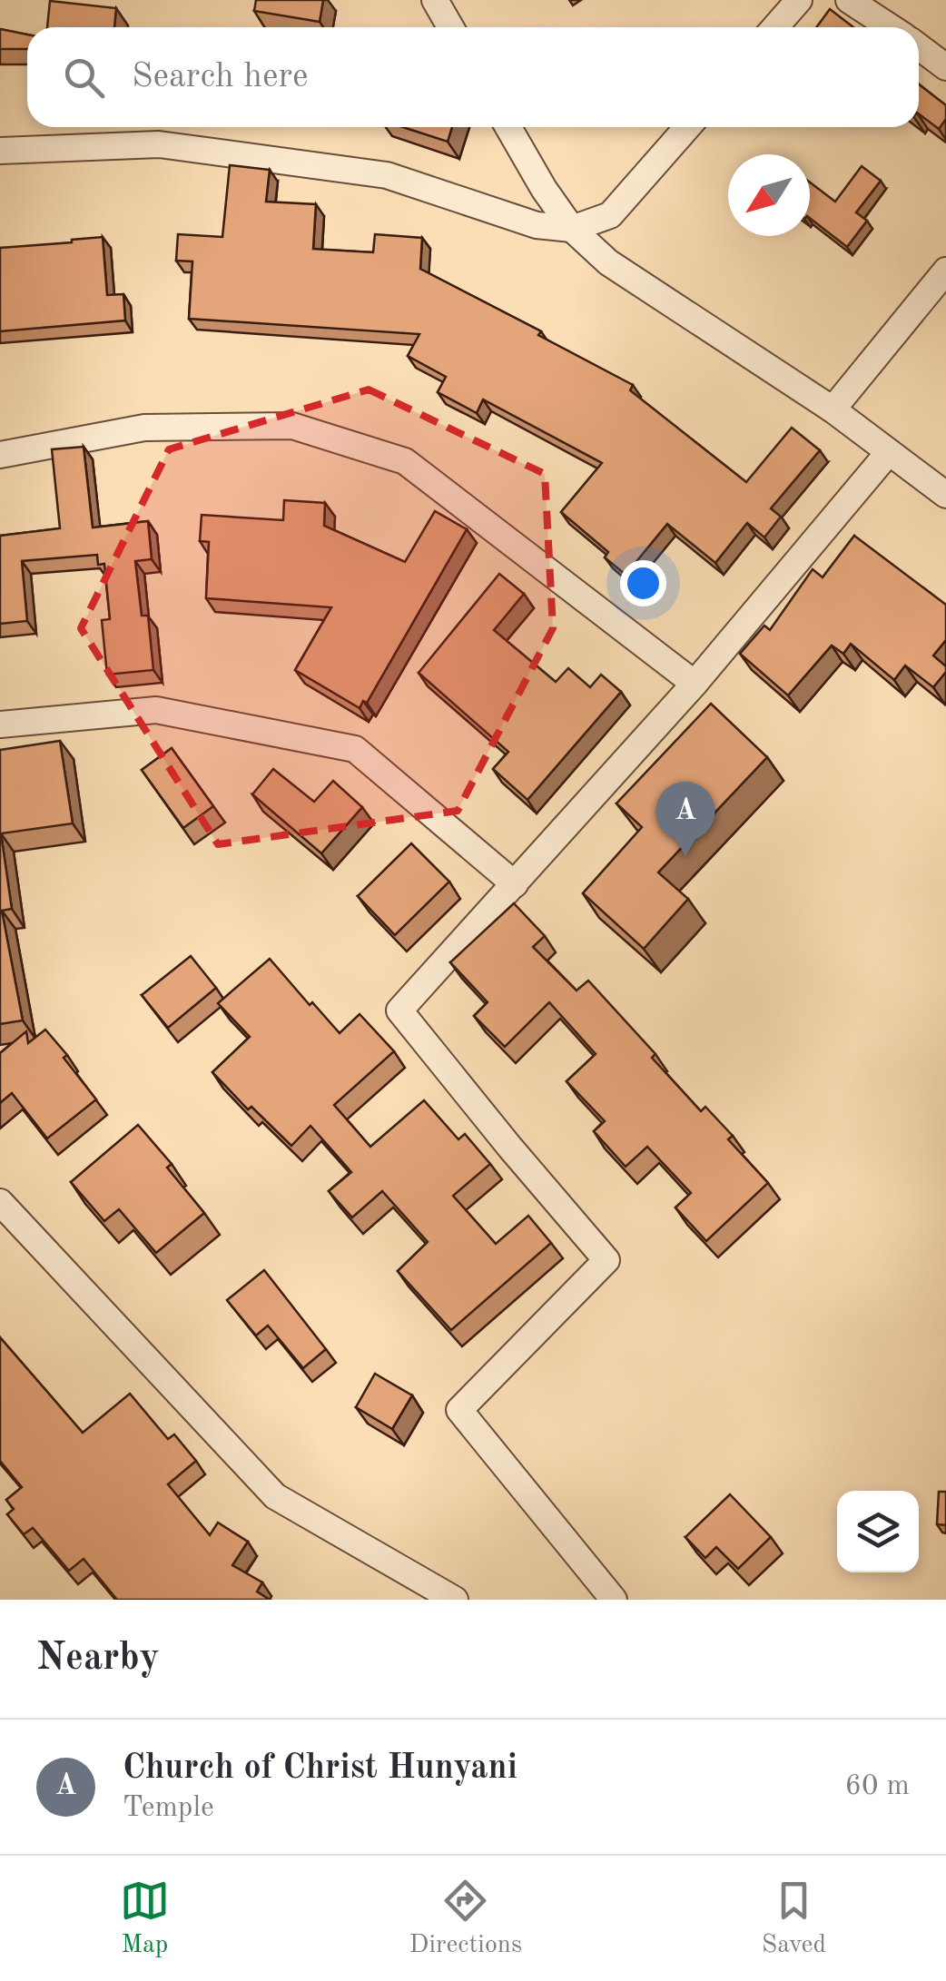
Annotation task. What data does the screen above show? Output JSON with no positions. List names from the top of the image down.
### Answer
{
  "north": "bottom left",
  "page": {
    "search": "Search here",
    "pins": "A",
    "heading": "Nearby",
    "list": [
      {
        "mark": "A",
        "name": "Church of Christ Hunyani",
        "note": "Temple",
        "value": "60 m"
      }
    ],
    "nav": ["Map", "Directions", "Saved"]
  }
}
